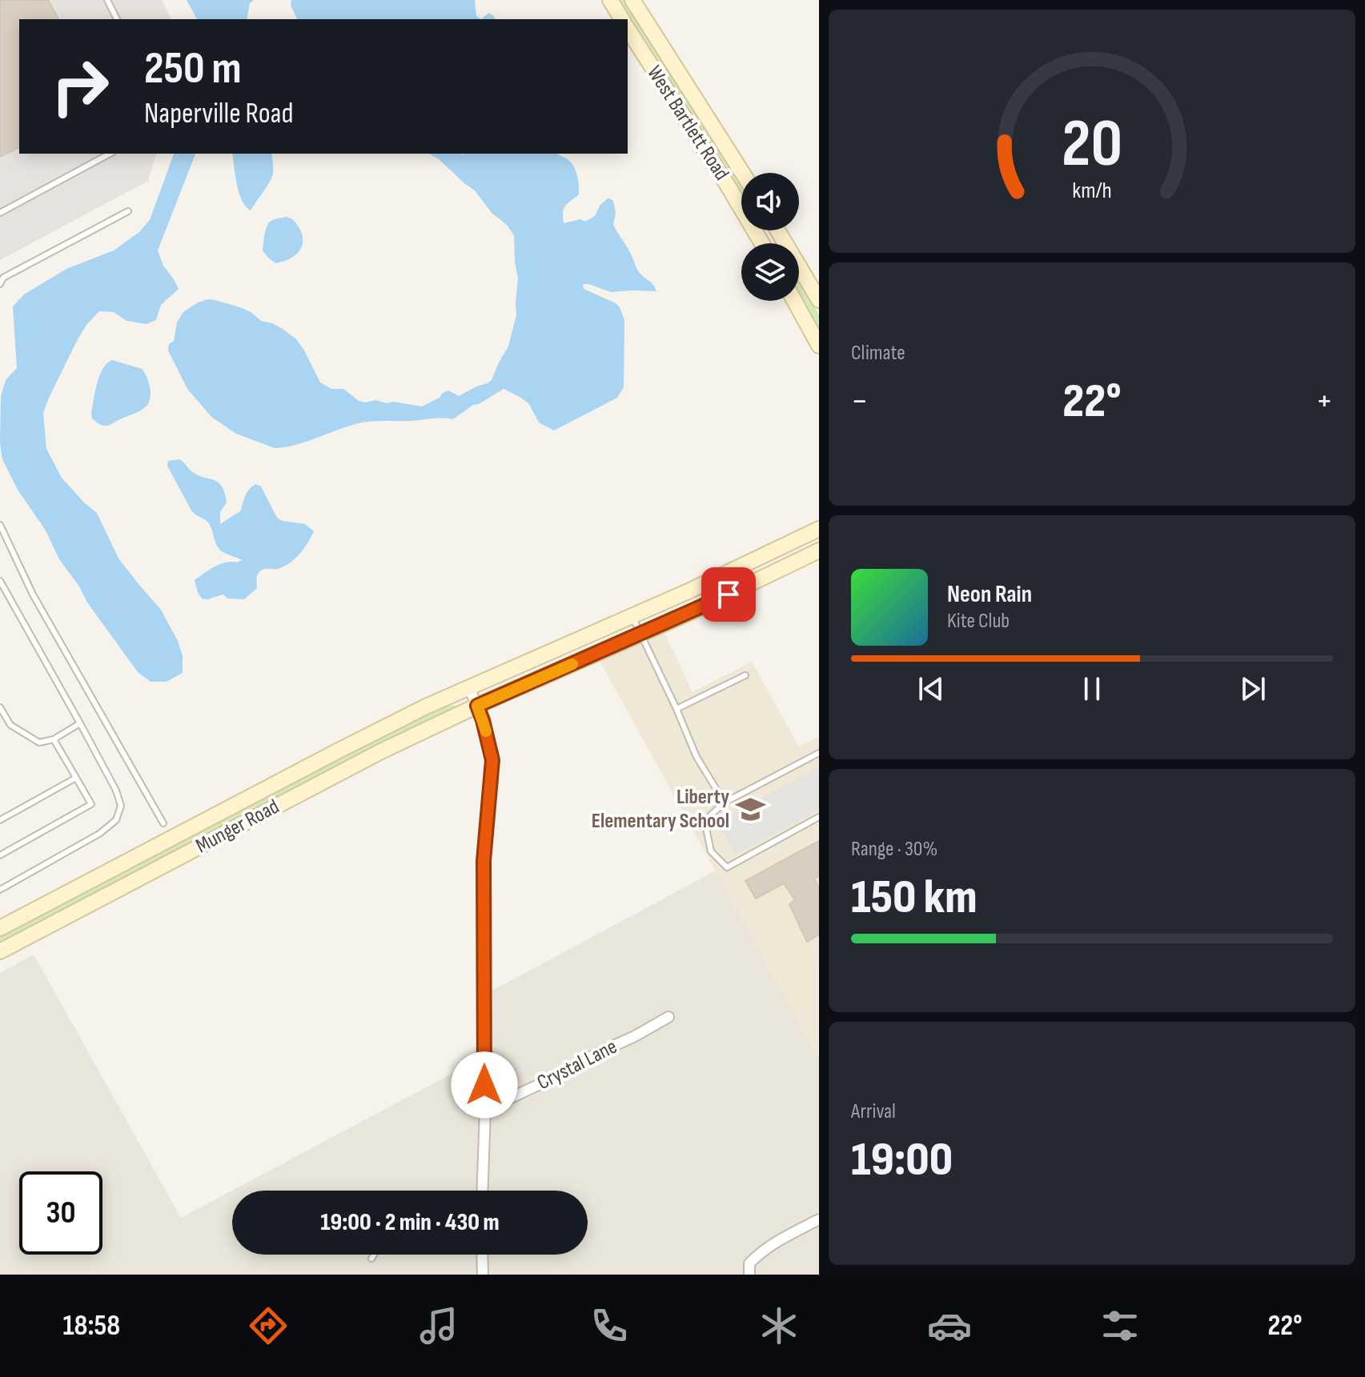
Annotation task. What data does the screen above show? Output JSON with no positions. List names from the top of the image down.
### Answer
{
  "streets": {
    "street": ["West Bartlett Road", "Munger Road", "Crystal Lane"]
  },
  "places": {
    "school or university": ["Liberty Elementary School"]
  },
  "page": {
    "turn": ["250 m", "Naperville Road"],
    "tile": [
      "Climate",
      ["Range · 30%", "150 km"],
      ["Arrival", "19:00"]
    ],
    "heat": ["−", "22°", "+"],
    "song": ["Neon Rain", "Kite Club"],
    "limit": "30",
    "trip": "19:00 · 2 min · 430 m",
    "tabs": ["18:58", "22°"],
    "gauge": ["20", "km/h"]
  }
}
